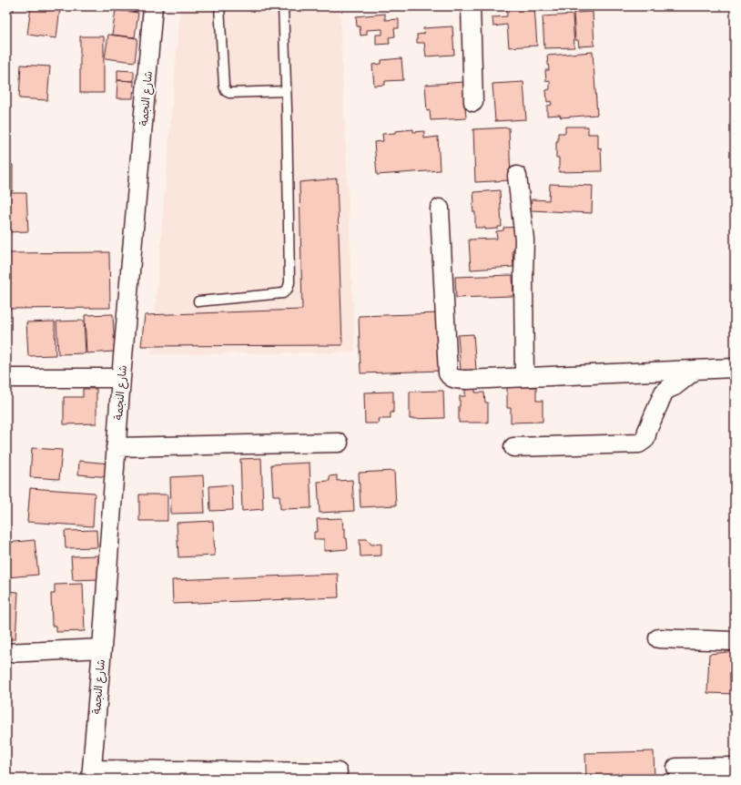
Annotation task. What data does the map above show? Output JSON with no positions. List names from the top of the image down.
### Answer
{
  "streets": {
    "street": ["شارع النجمة"]
  }
}
